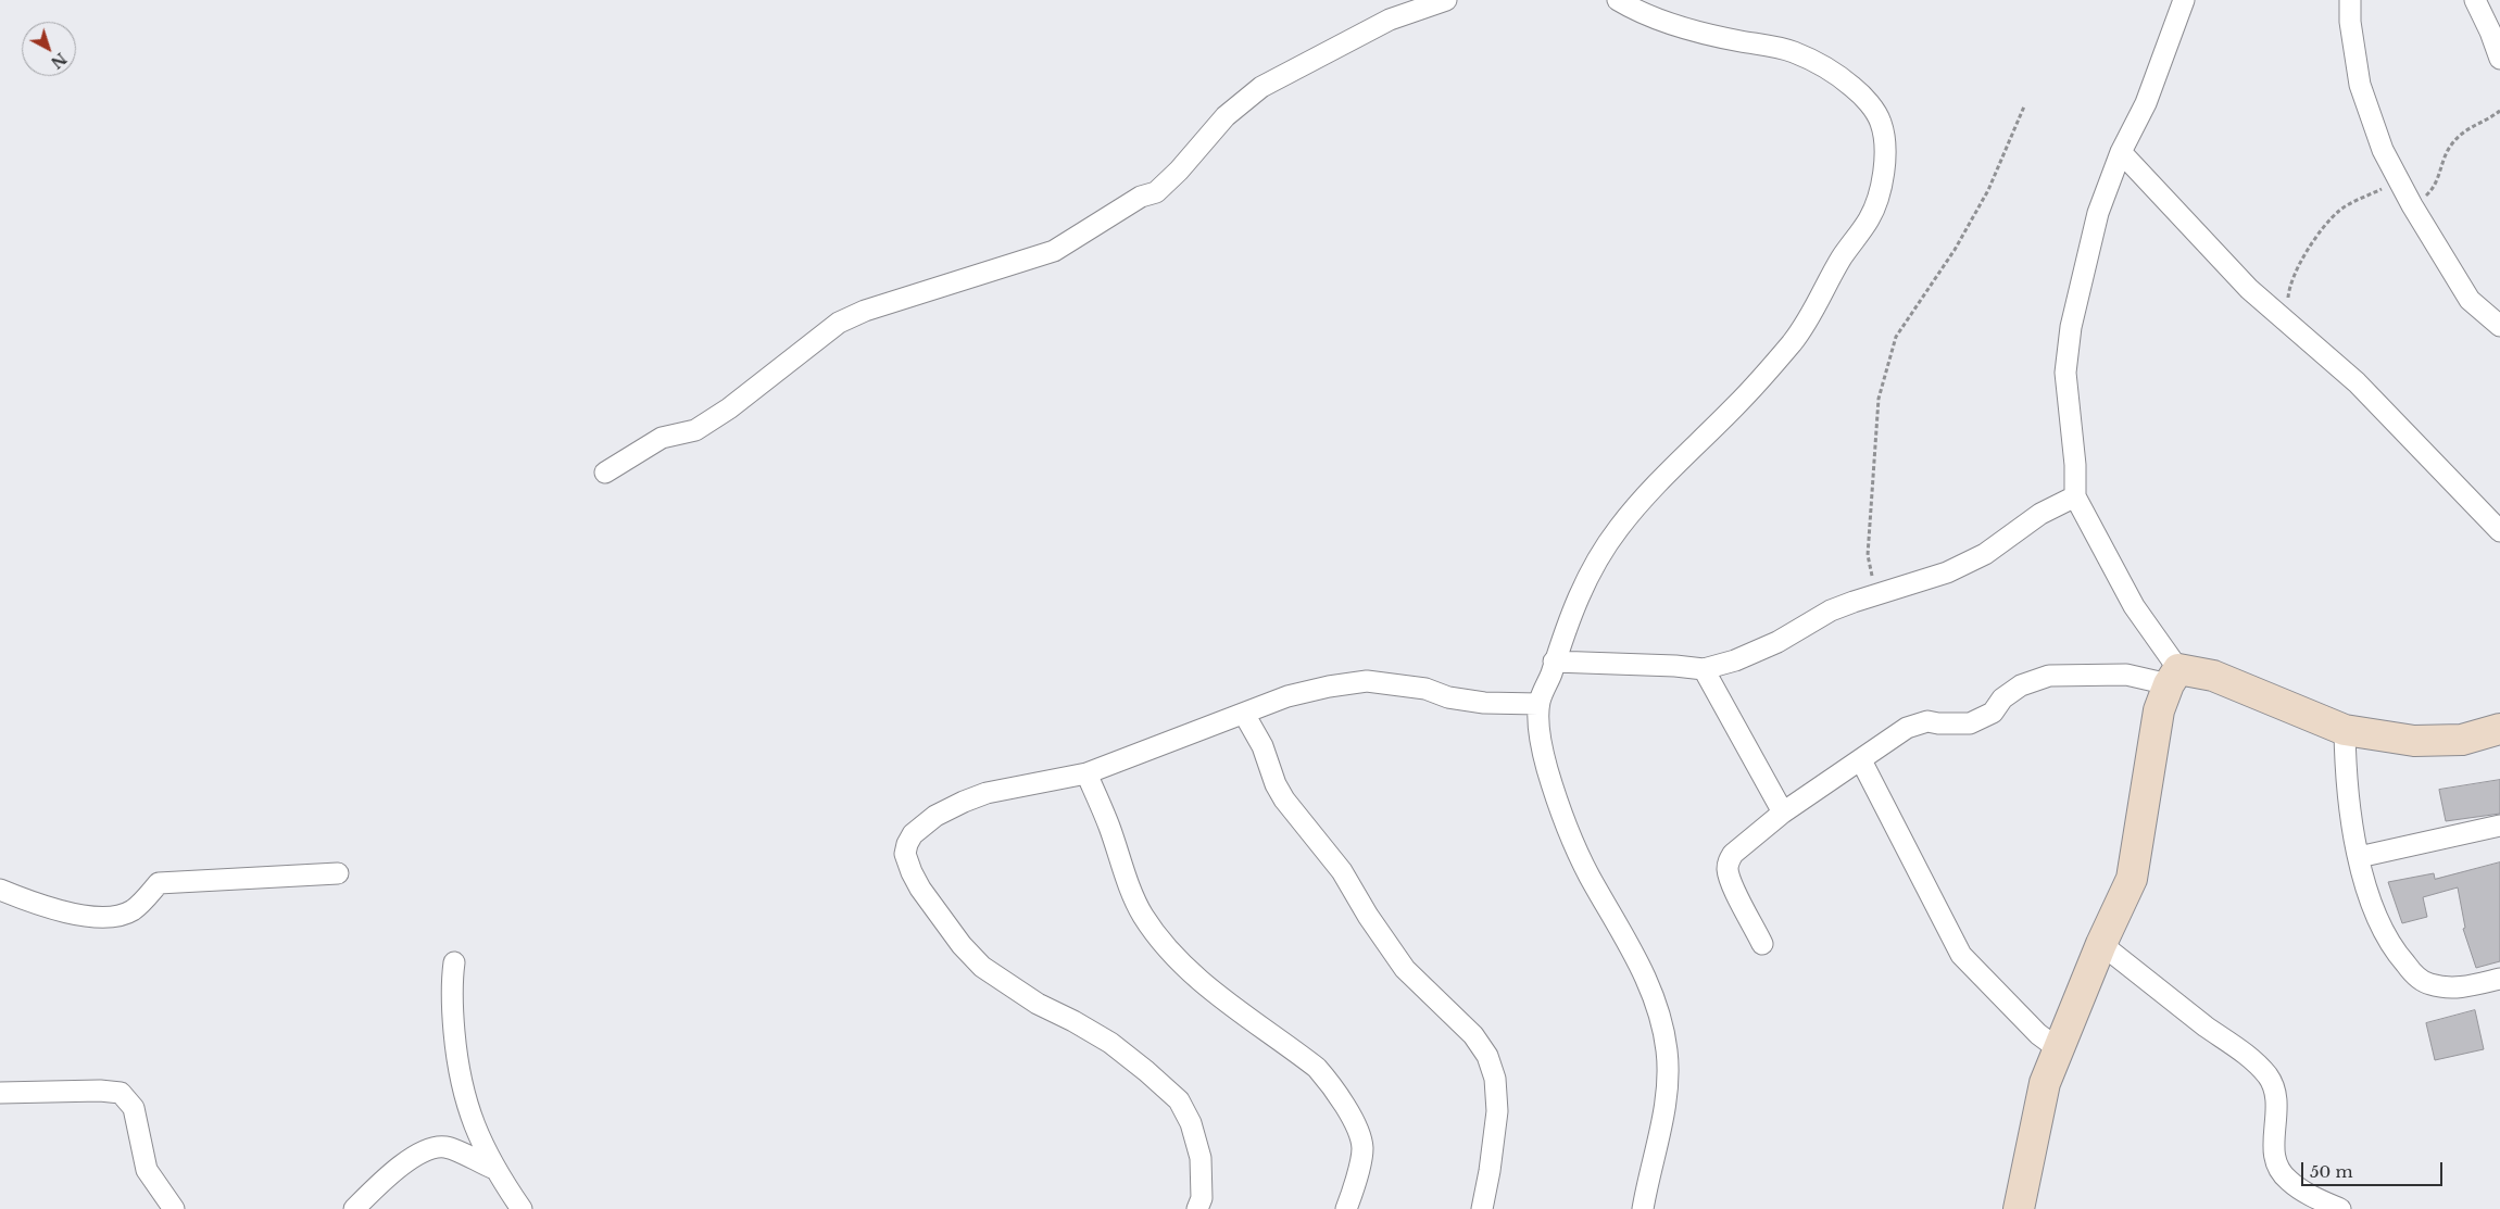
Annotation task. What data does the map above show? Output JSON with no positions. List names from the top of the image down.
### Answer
{
  "scale_bar": "50 m",
  "north": "bottom right"
}
